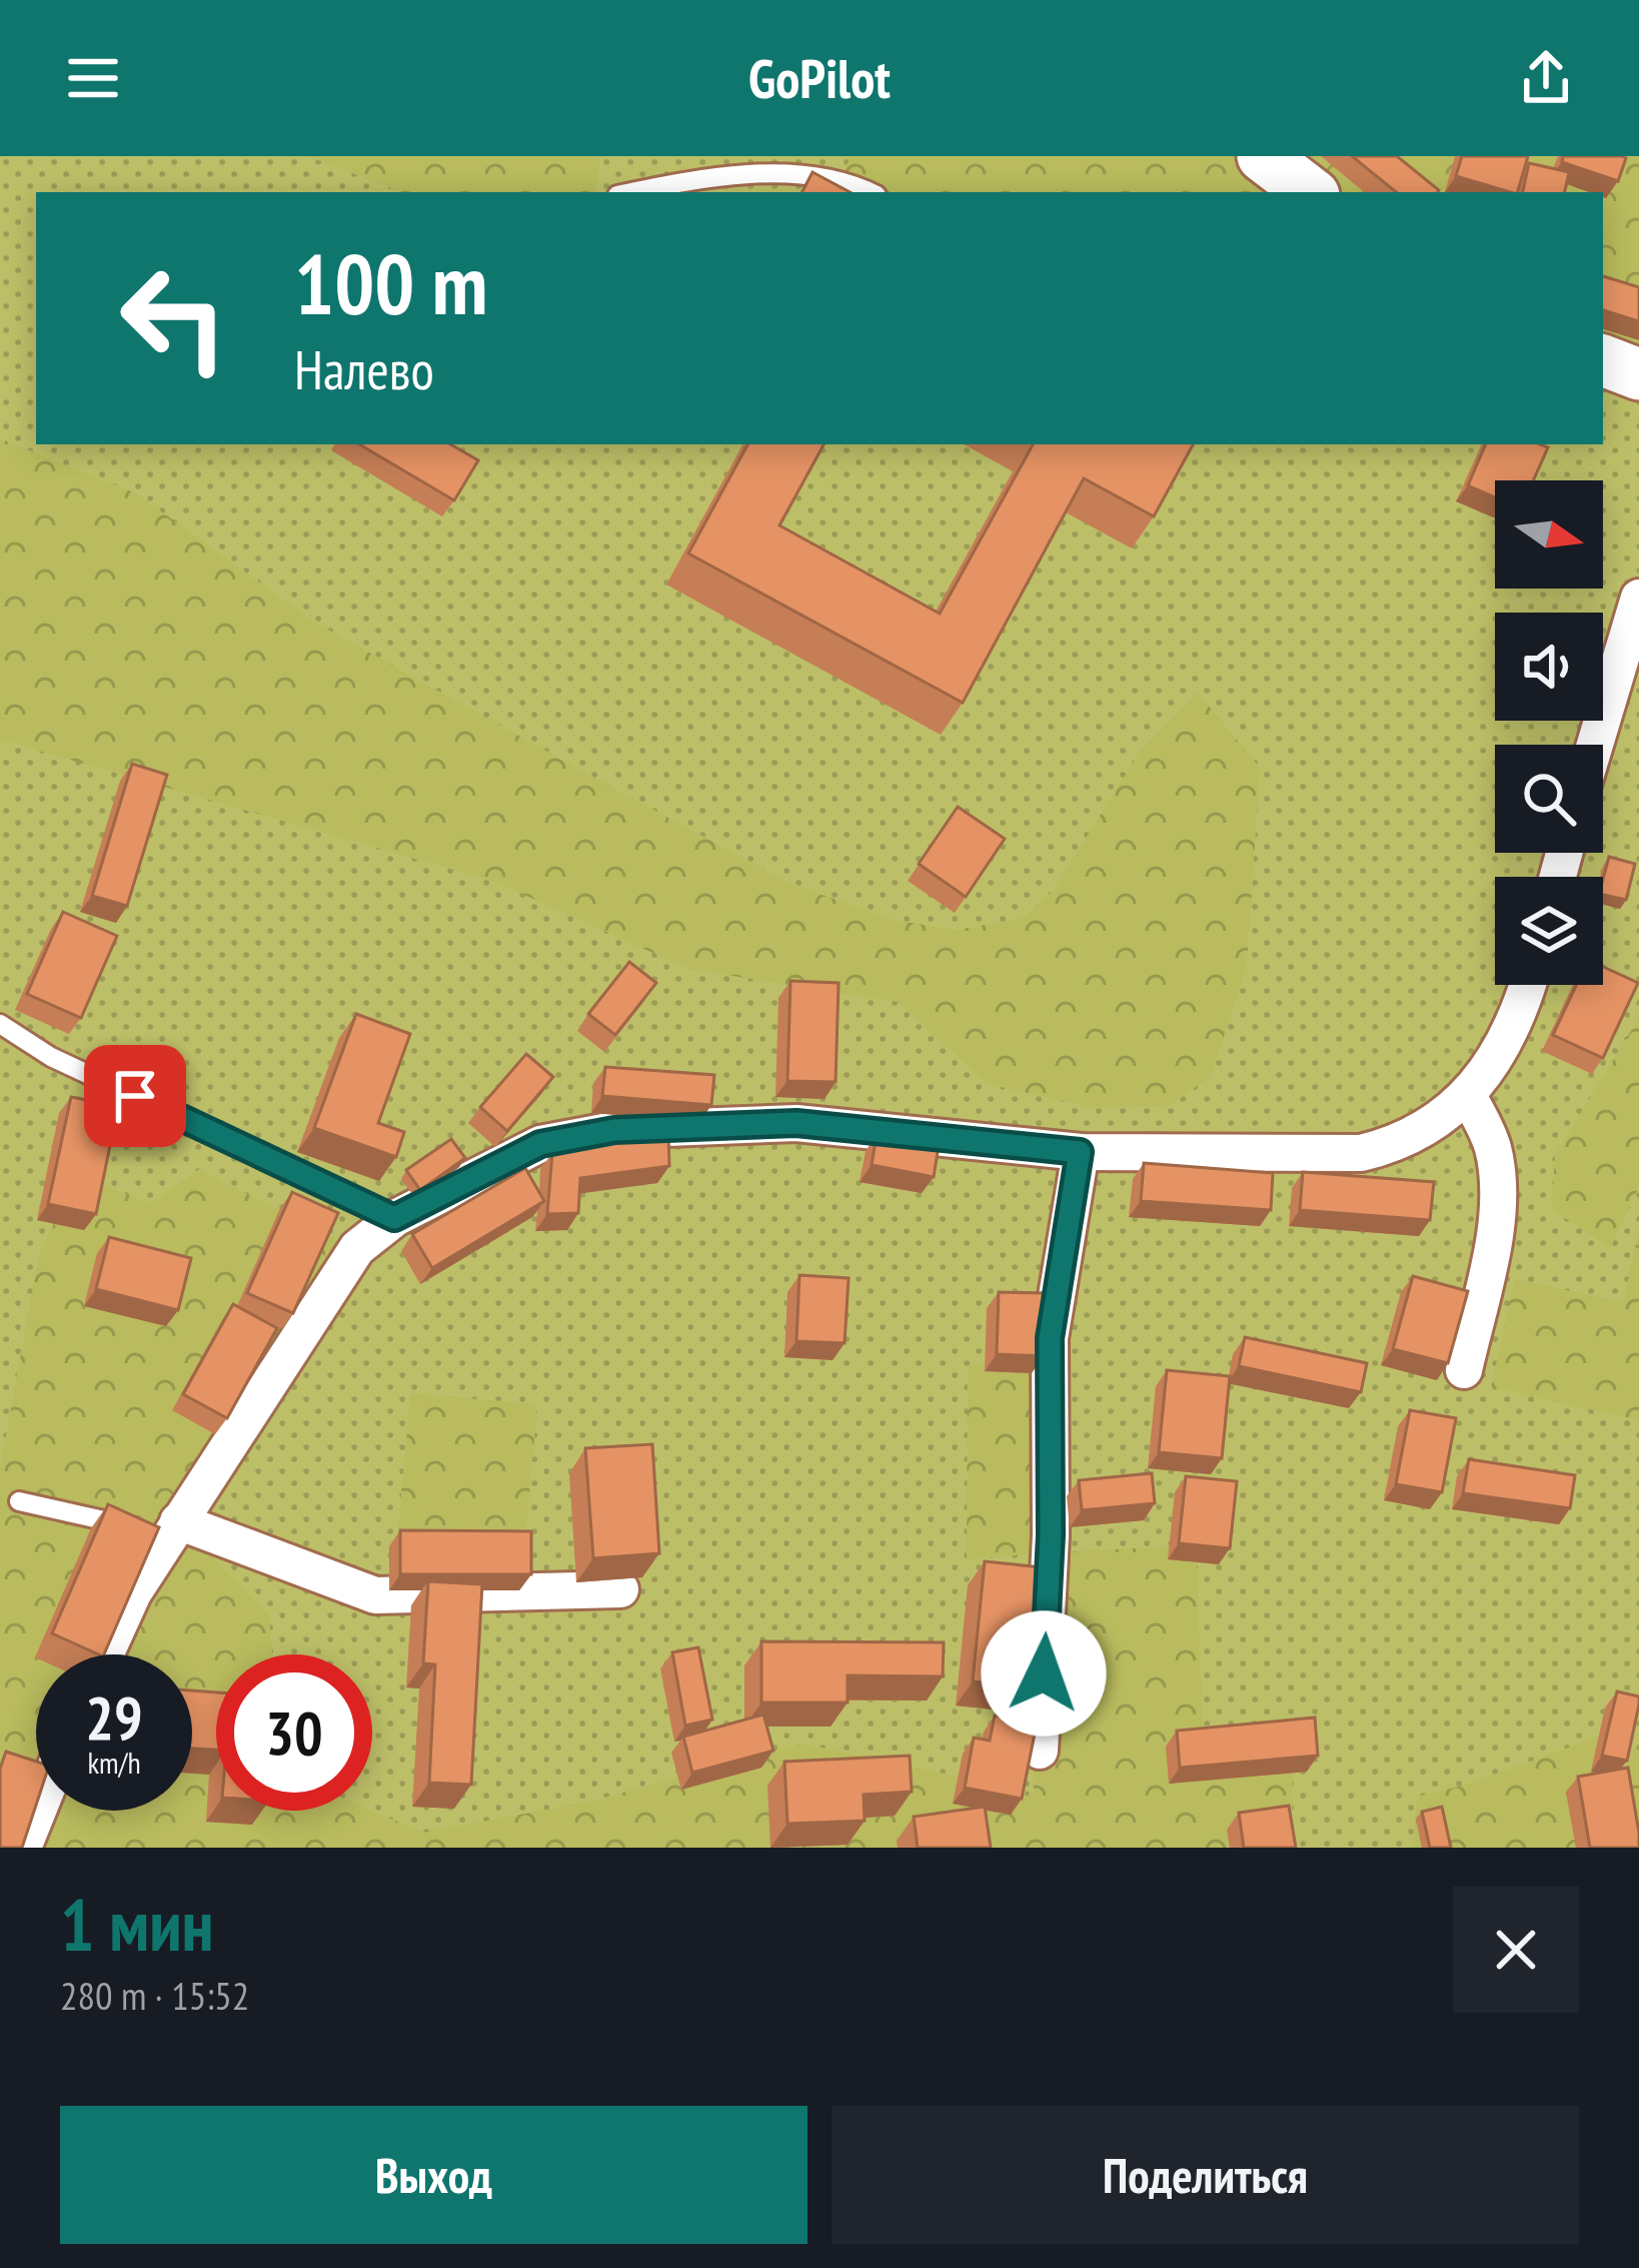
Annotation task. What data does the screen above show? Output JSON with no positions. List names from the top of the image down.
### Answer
{
  "north": "right",
  "page": {
    "header": "GoPilot",
    "turn": ["100 m", "Налево"],
    "speed": "29 km/h",
    "limit": "30",
    "heading": ["1 мин", "280 m · 15:52"],
    "buttons": ["Выход", "Поделиться"]
  }
}
